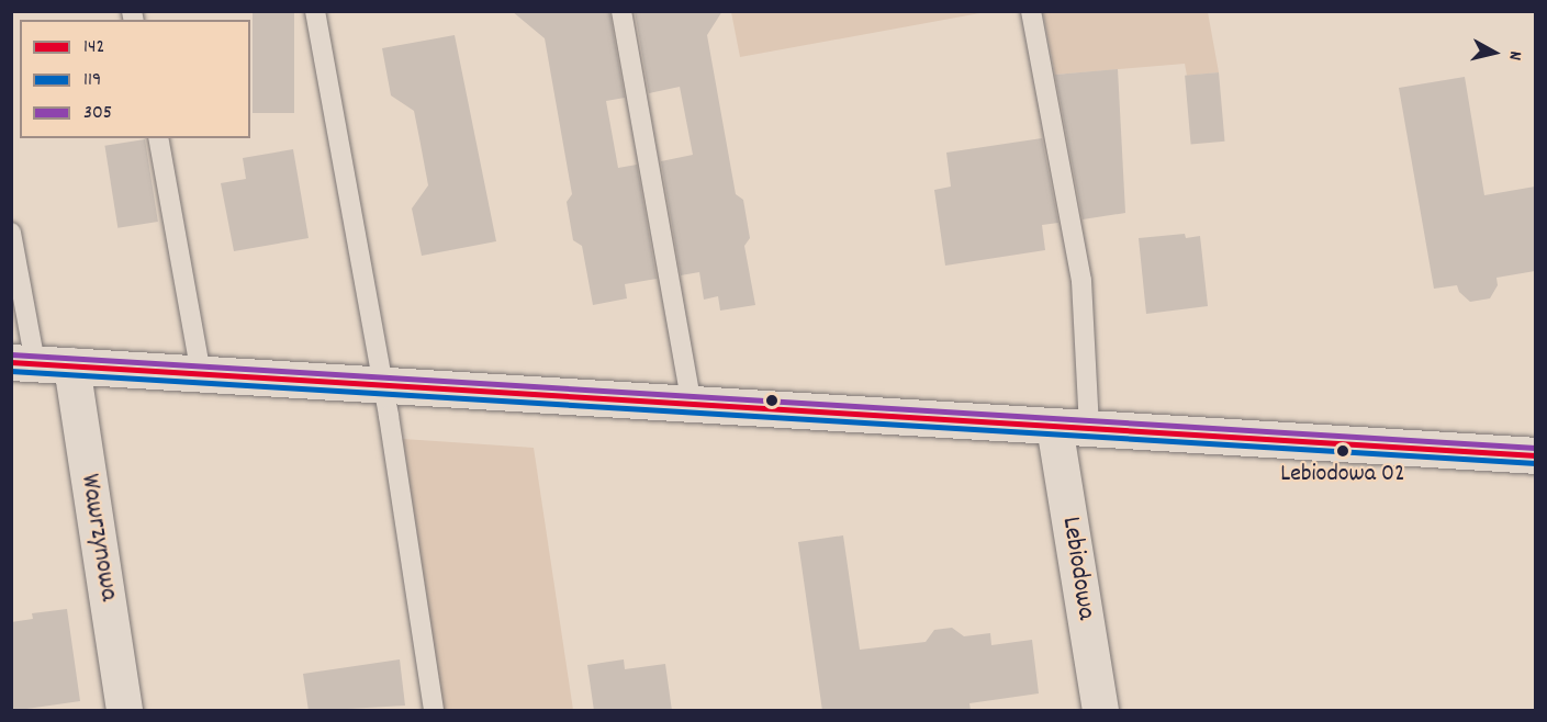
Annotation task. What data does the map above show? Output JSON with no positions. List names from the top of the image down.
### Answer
{
  "streets": {
    "street": ["Wawrzynowa", "Lebiodowa"]
  },
  "places": ["Lebiodowa 02"],
  "lines": ["transit line 305", "transit line 142", "transit line 119"],
  "legend": ["142", "119", "305"],
  "north": "right"
}
